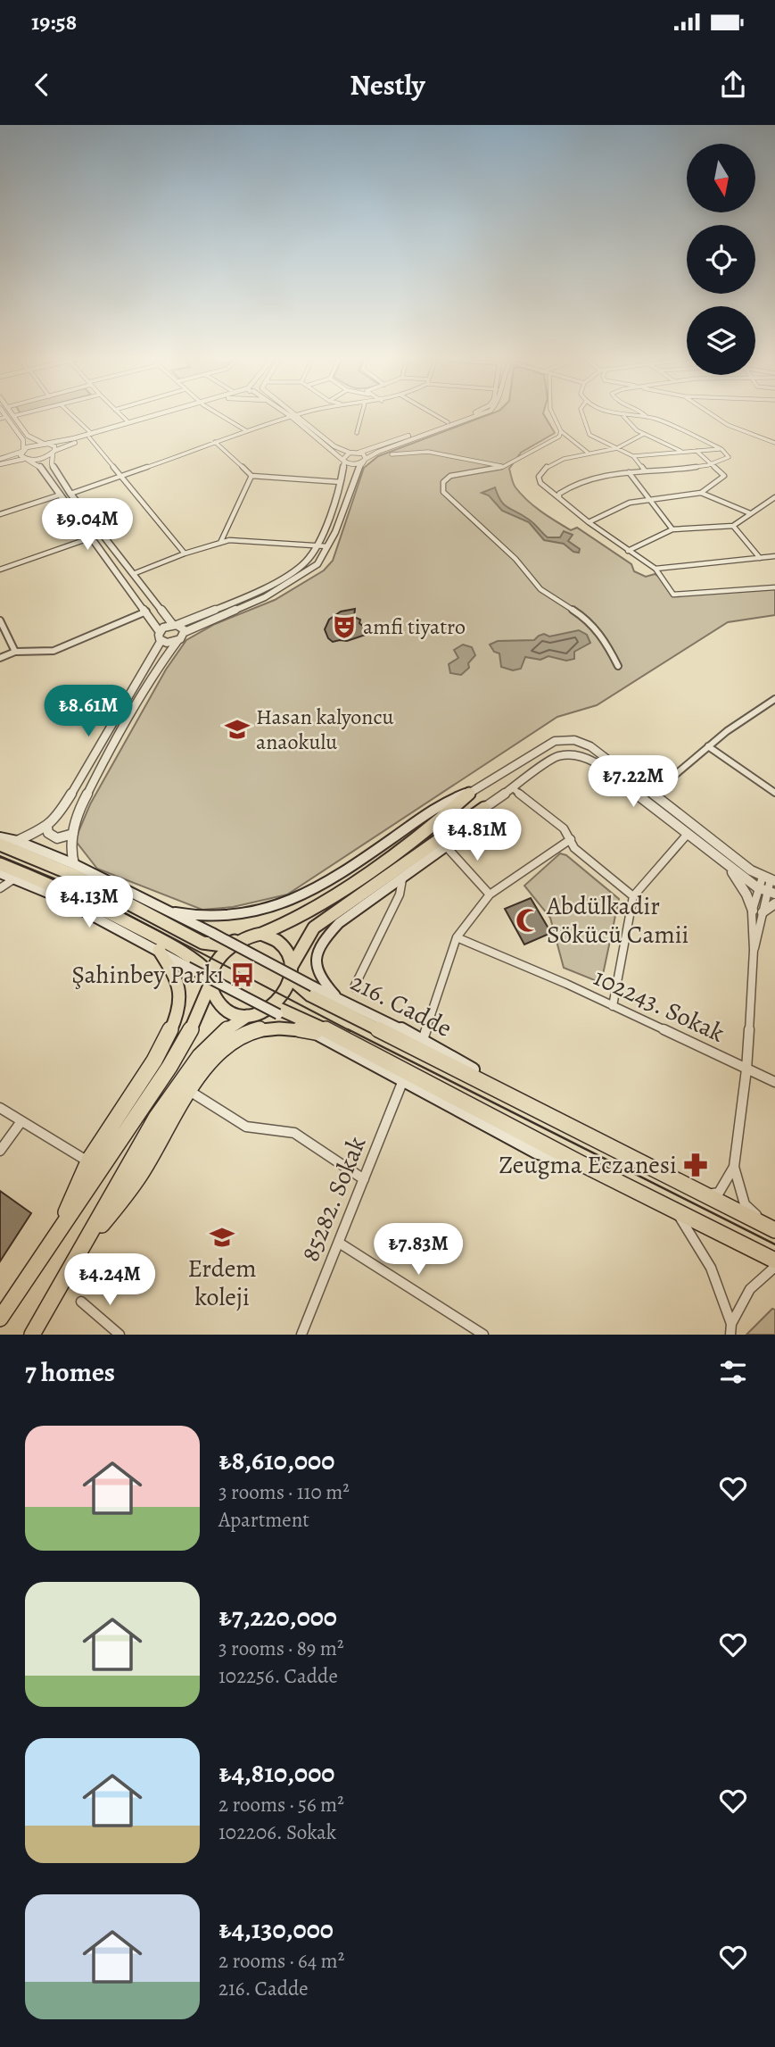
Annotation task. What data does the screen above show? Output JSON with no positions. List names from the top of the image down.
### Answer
{
  "streets": {
    "main road": ["216. Cadde"],
    "street": ["102243. Sokak", "85282. Sokak"]
  },
  "places": {
    "theatre": ["amfi tiyatro"],
    "school or university": ["Hasan kalyoncu anaokulu", "Erdem koleji"],
    "mosque": ["Abdülkadir Sökücü Camii"],
    "bus stop": ["Şahinbey Parkı"],
    "pharmacy": ["Zeugma Eczanesi"]
  },
  "north": "bottom",
  "page": {
    "status": "19:58",
    "header": "Nestly",
    "price": [
      "₺9.04M",
      "₺8.61M",
      "₺7.22M",
      "₺4.81M",
      "₺4.13M",
      "₺7.83M",
      "₺4.24M"
    ],
    "heading": "7 homes",
    "list": [
      {
        "name": "₺8,610,000",
        "note": "3 rooms · 110 m² · Apartment"
      },
      {
        "name": "₺7,220,000",
        "note": "3 rooms · 89 m² · 102256. Cadde"
      },
      {
        "name": "₺4,810,000",
        "note": "2 rooms · 56 m² · 102206. Sokak"
      },
      {
        "name": "₺4,130,000",
        "note": "2 rooms · 64 m² · 216. Cadde"
      }
    ]
  }
}
